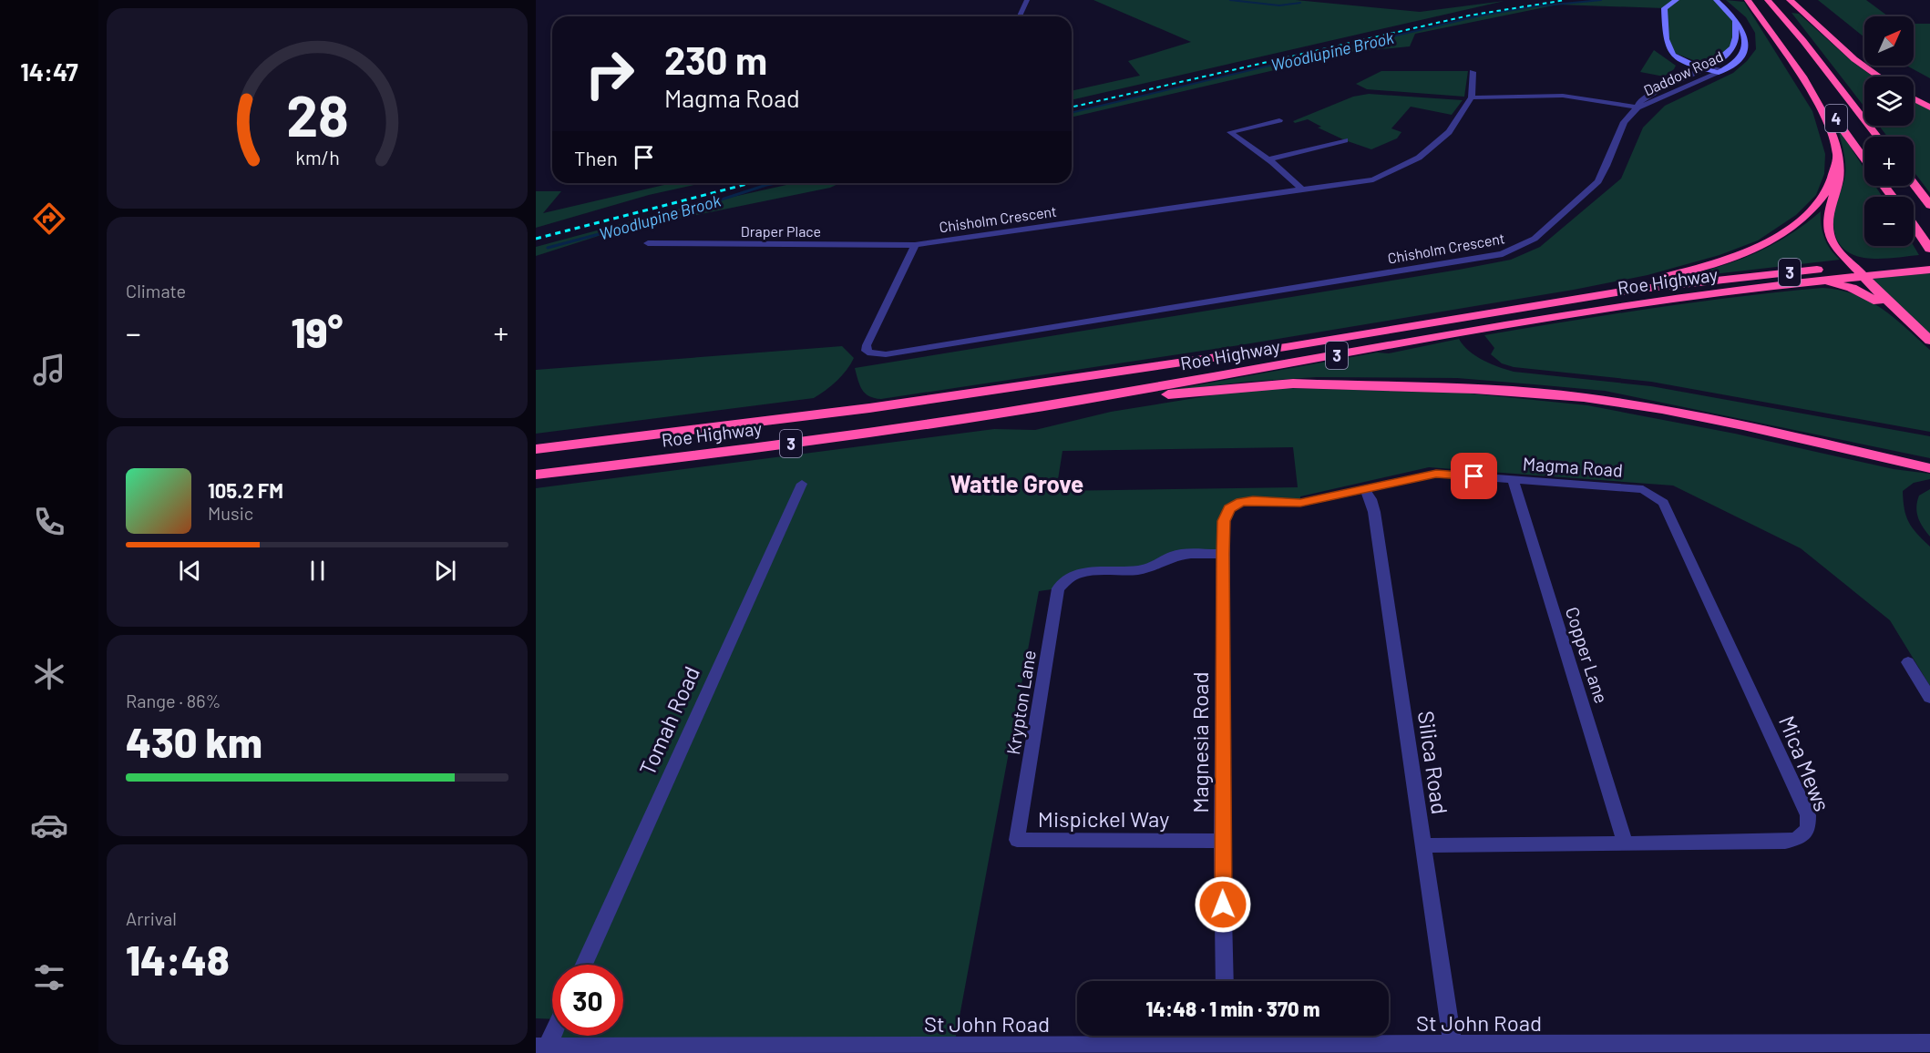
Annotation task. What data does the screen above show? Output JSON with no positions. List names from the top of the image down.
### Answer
{
  "streets": {
    "highway": ["4", "3", "Roe Highway"],
    "main road": ["Daddow Road"],
    "street": [
      "Chisholm Crescent",
      "Draper Place",
      "Magma Road",
      "Copper Lane",
      "Krypton Lane",
      "Tomah Road",
      "Magnesia Road",
      "Silica Road",
      "Mica Mews",
      "Mispickel Way",
      "St John Road"
    ]
  },
  "crossings": [
    ["Daddow Road", "Chisholm Crescent"],
    ["Chisholm Crescent", "Draper Place"],
    ["Magma Road", "Copper Lane"],
    ["Magma Road", "Magnesia Road"],
    ["Magma Road", "Silica Road"],
    ["Magma Road", "Mica Mews"],
    ["Copper Lane", "Mica Mews"],
    ["Krypton Lane", "Magnesia Road"],
    ["Krypton Lane", "Mispickel Way"],
    ["Magnesia Road", "Mispickel Way"],
    ["Silica Road", "Mica Mews"],
    ["Silica Road", "St John Road"]
  ],
  "districts": ["Wattle Grove"],
  "water": ["Woodlupine Brook"],
  "north": "top right",
  "page": {
    "tabs": "14:47",
    "map_buttons": ["+", "−"],
    "turn": ["230 m", "Magma Road"],
    "then": "Then",
    "tile": [
      "Climate",
      ["Range · 86%", "430 km"],
      ["Arrival", "14:48"]
    ],
    "heat": ["−", "19°", "+"],
    "song": ["105.2 FM", "Music"],
    "limit": "30",
    "trip": "14:48 · 1 min · 370 m",
    "gauge": ["28", "km/h"]
  }
}
